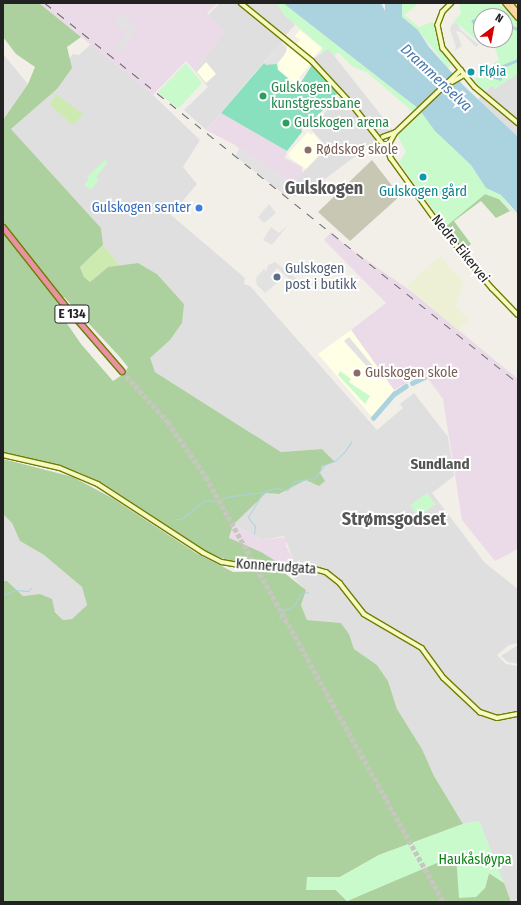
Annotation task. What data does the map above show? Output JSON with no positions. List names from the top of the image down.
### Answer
{
  "streets": {
    "highway": ["E 134"],
    "main road": ["Nedre Eikervei", "Konnerudgata"]
  },
  "districts": ["Gulskogen", "Sundland", "Strømsgodset"],
  "water": ["Drammenselva"],
  "parks": ["Haukåsløypa"],
  "places": [
    "Fløia",
    "Gulskogen kunstgressbane",
    "Gulskogen arena",
    "Rødskog skole",
    "Gulskogen gård",
    "Gulskogen senter",
    "Gulskogen post i butikk",
    "Gulskogen skole"
  ],
  "north": "top right"
}
